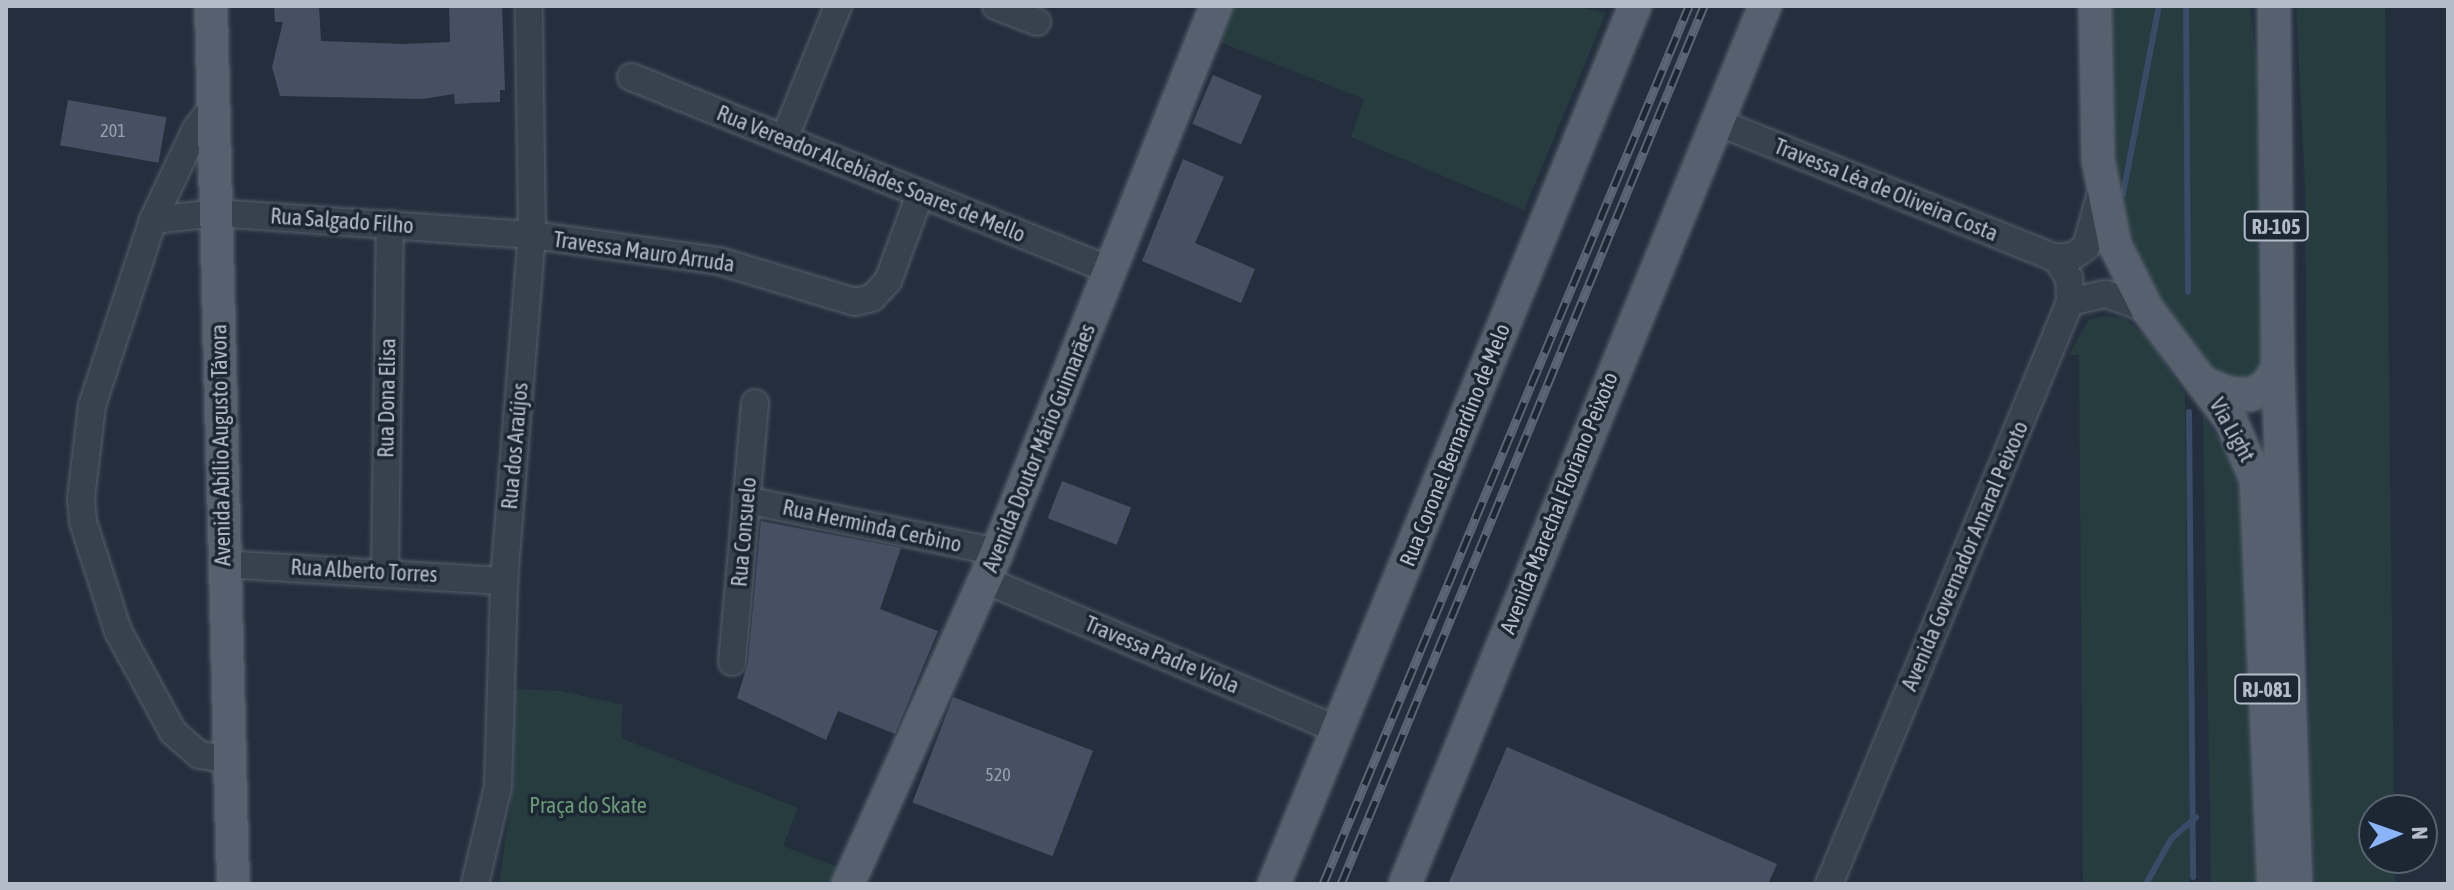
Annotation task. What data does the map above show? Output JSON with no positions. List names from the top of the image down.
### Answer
{
  "streets": {
    "main road": [
      "RJ-105",
      "Via Light",
      "Avenida Abílio Augusto Távora",
      "Rua Coronel Bernardino de Melo",
      "Avenida Doutor Mário Guimarães",
      "Avenida Marechal Floriano Peixoto",
      "RJ-081"
    ],
    "street": [
      "Rua Vereador Alcebíades Soares de Mello",
      "Travessa Léa de Oliveira Costa",
      "Rua Salgado Filho",
      "Travessa Mauro Arruda",
      "Rua Dona Elisa",
      "Rua dos Araújos",
      "Rua Herminda Cerbino",
      "Rua Consuelo",
      "Avenida Governador Amaral Peixoto",
      "Rua Alberto Torres",
      "Travessa Padre Viola"
    ]
  },
  "crossings": [
    ["Rua Vereador Alcebíades Soares de Mello", "Travessa Mauro Arruda"],
    ["Rua Vereador Alcebíades Soares de Mello", "Avenida Doutor Mário Guimarães"],
    ["Travessa Léa de Oliveira Costa", "Avenida Marechal Floriano Peixoto"],
    ["Rua Salgado Filho", "Travessa Mauro Arruda"],
    ["Rua Salgado Filho", "Rua Dona Elisa"],
    ["Rua Salgado Filho", "Avenida Abílio Augusto Távora"],
    ["Rua Salgado Filho", "Rua dos Araújos"],
    ["Travessa Mauro Arruda", "Rua dos Araújos"],
    ["Rua Dona Elisa", "Rua Alberto Torres"],
    ["Avenida Abílio Augusto Távora", "Rua Alberto Torres"],
    ["Rua Coronel Bernardino de Melo", "Travessa Padre Viola"],
    ["Rua dos Araújos", "Rua Alberto Torres"],
    ["Avenida Doutor Mário Guimarães", "Rua Herminda Cerbino"],
    ["Avenida Doutor Mário Guimarães", "Travessa Padre Viola"],
    ["Rua Herminda Cerbino", "Rua Consuelo"],
    ["Rua Herminda Cerbino", "Travessa Padre Viola"]
  ],
  "parks": ["Praça do Skate"],
  "house_numbers": ["201", "520"],
  "north": "right"
}
